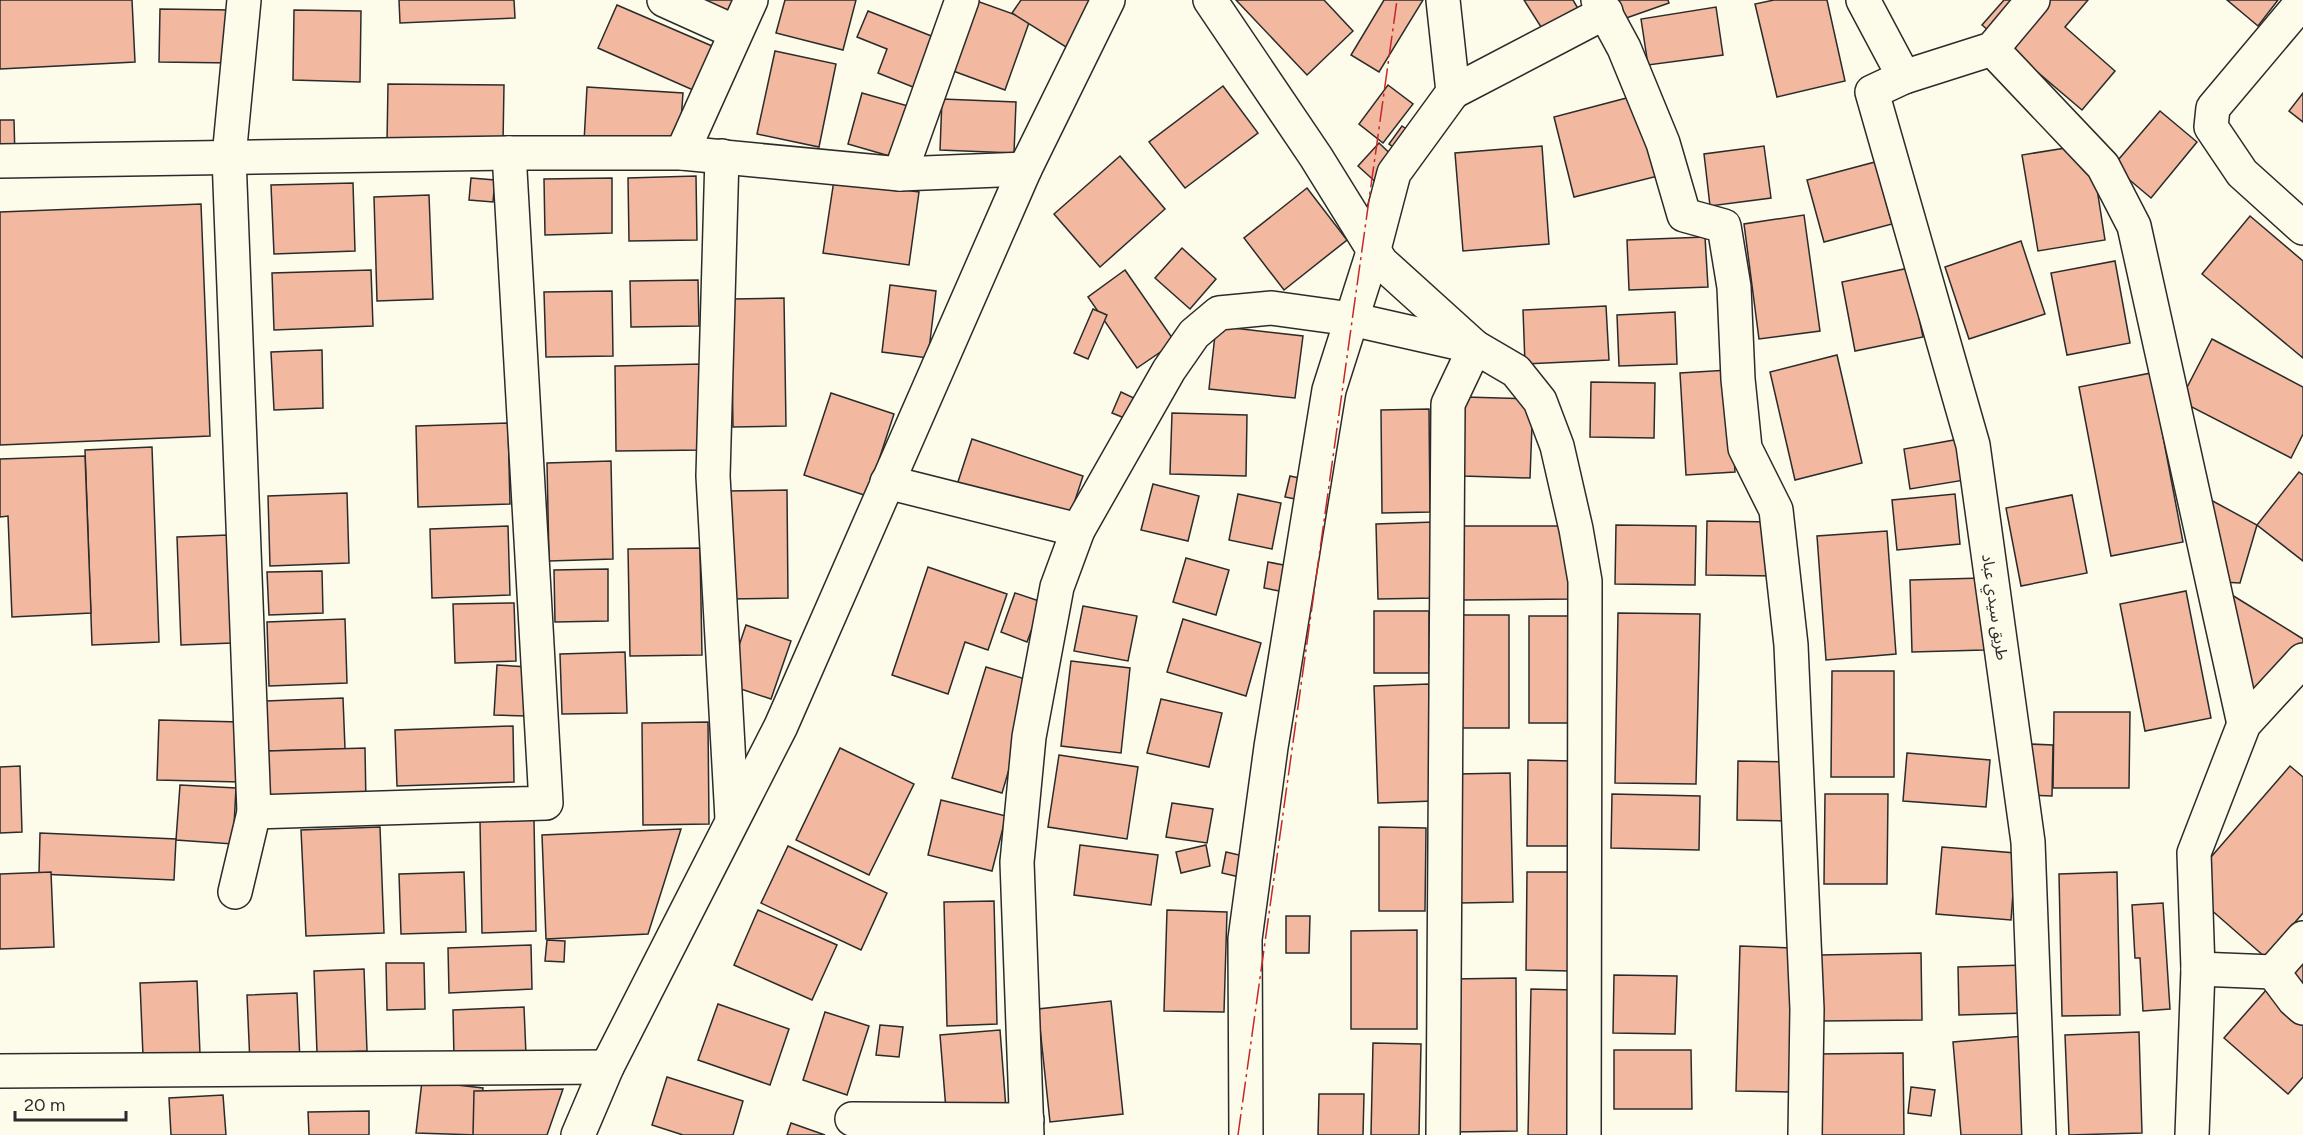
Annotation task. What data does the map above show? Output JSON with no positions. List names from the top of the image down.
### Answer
{
  "streets": {
    "street": ["طريق سيدي عباد"]
  },
  "scale_bar": "20 m"
}
